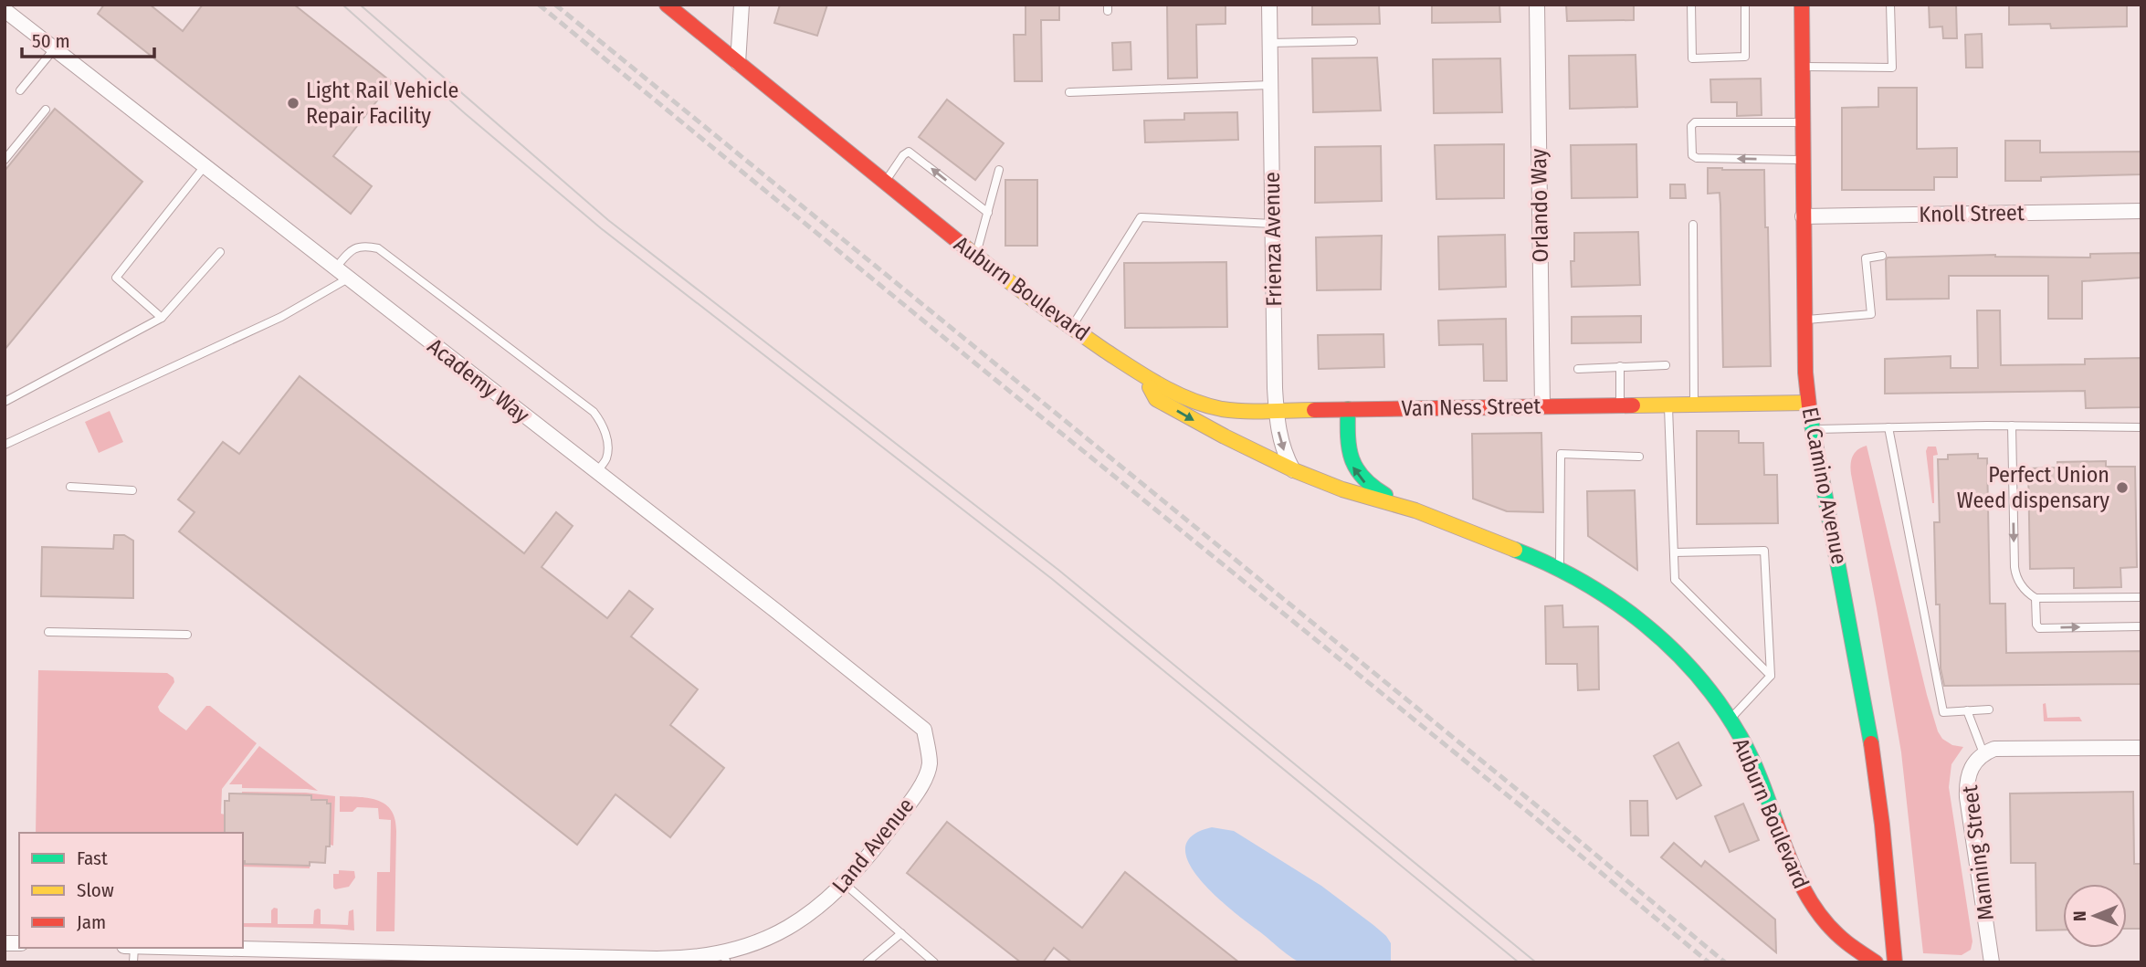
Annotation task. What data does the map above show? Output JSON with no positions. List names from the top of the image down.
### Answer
{
  "streets": {
    "street": [
      "Orlando Way",
      "Knoll Street",
      "Frienza Avenue",
      "Auburn Boulevard",
      "Academy Way",
      "Van Ness Street",
      "El Camino Avenue",
      "Land Avenue",
      "Manning Street"
    ]
  },
  "crossings": [
    ["Orlando Way", "Van Ness Street"],
    ["Knoll Street", "El Camino Avenue"],
    ["Frienza Avenue", "Auburn Boulevard"],
    ["Frienza Avenue", "Van Ness Street"],
    ["Auburn Boulevard", "Van Ness Street"],
    ["Academy Way", "Land Avenue"],
    ["Van Ness Street", "El Camino Avenue"]
  ],
  "places": ["Light Rail Vehicle Repair Facility", "Perfect Union Weed dispensary"],
  "legend": ["Fast", "Slow", "Jam"],
  "scale_bar": "50 m",
  "north": "left"
}
